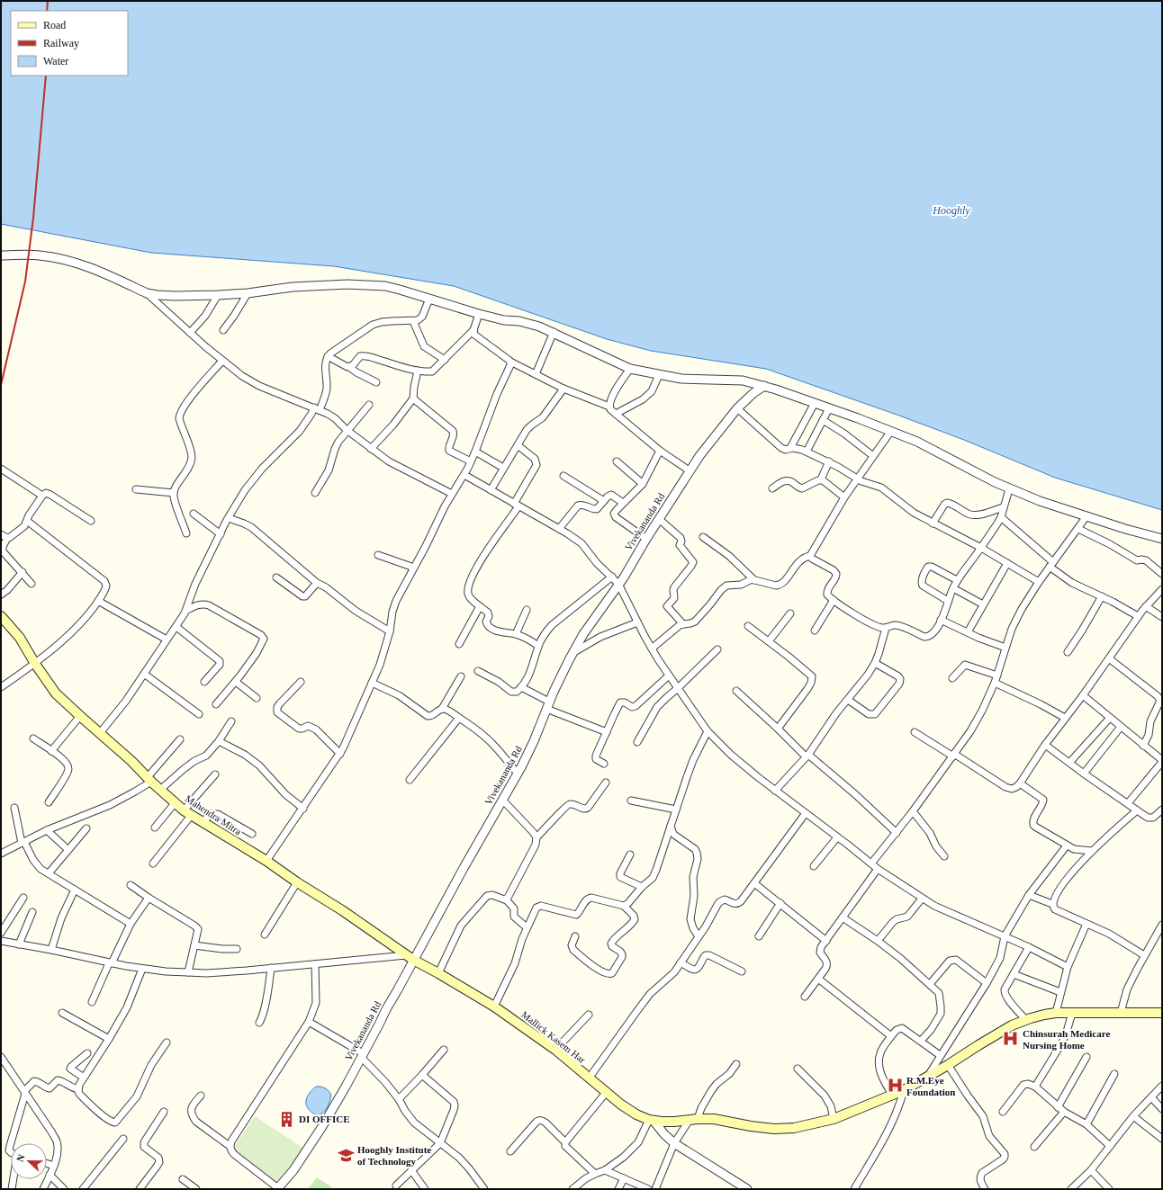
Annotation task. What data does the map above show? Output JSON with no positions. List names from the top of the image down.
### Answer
{
  "streets": {
    "main road": ["Mahendra Mitra", "Mallick Kasem Har"],
    "street": ["Vivekananda Rd"]
  },
  "crossings": [
    ["Vivekananda Rd", "Mahendra Mitra"],
    ["Mahendra Mitra", "Mallick Kasem Har"]
  ],
  "water": ["Hooghly"],
  "places": {
    "hospital": ["Chinsurah Medicare Nursing Home", "R.M.Eye Foundation"],
    "building": ["DI OFFICE"],
    "school or university": ["Hooghly Institute of Technology"]
  },
  "legend": ["Road", "Railway", "Water"],
  "north": "left"
}
